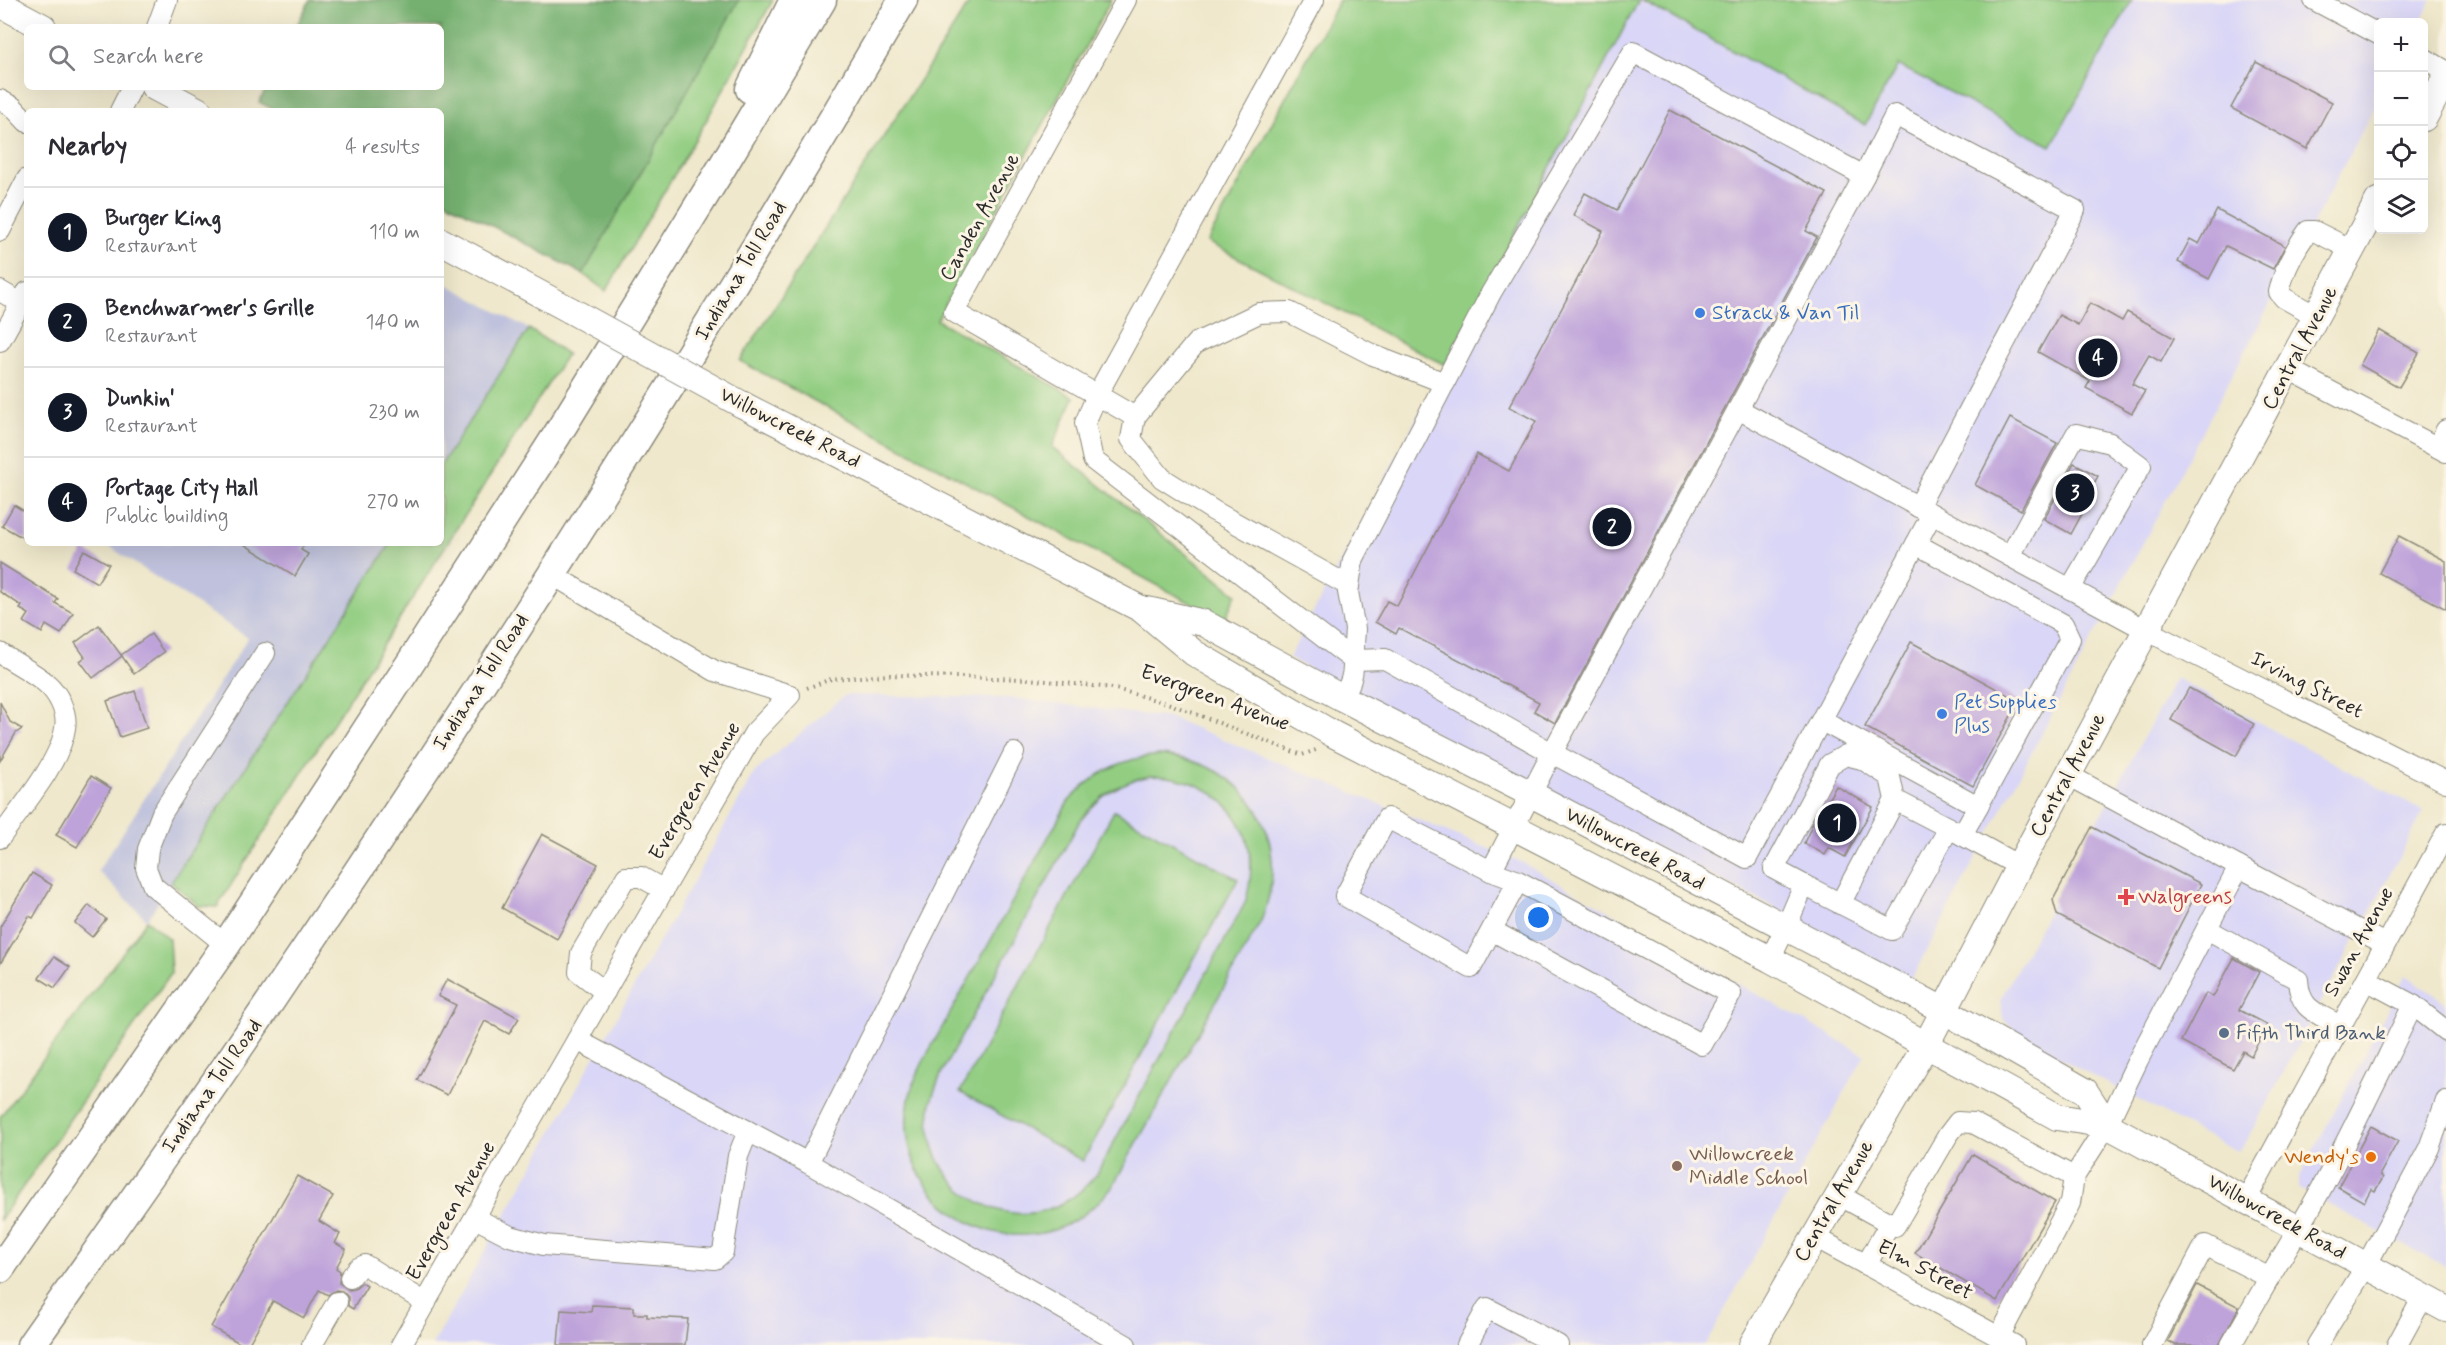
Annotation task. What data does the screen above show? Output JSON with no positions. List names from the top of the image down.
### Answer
{
  "streets": {
    "highway": ["Indiana Toll Road"],
    "main road": ["Central Avenue", "Willowcreek Road"],
    "street": [
      "Canden Avenue",
      "Irving Street",
      "Evergreen Avenue",
      "Swan Avenue",
      "Elm Street"
    ]
  },
  "crossings": [
    ["Central Avenue", "Willowcreek Road"],
    ["Central Avenue", "Irving Street"],
    ["Central Avenue", "Elm Street"],
    ["Willowcreek Road", "Evergreen Avenue"],
    ["Willowcreek Road", "Swan Avenue"]
  ],
  "places": {
    "other": [
      "Strack & Van Til",
      "Pet Supplies Plus",
      "Fifth Third Bank",
      "Wendy's",
      "Willowcreek Middle School"
    ],
    "health": ["Walgreens"]
  },
  "page": {
    "map_buttons": ["+", "−"],
    "search": "Search here",
    "heading": ["Nearby", "4 results"],
    "list": [
      {
        "mark": "1",
        "name": "Burger King",
        "note": "Restaurant",
        "value": "110 m"
      },
      {
        "mark": "2",
        "name": "Benchwarmer's Grille",
        "note": "Restaurant",
        "value": "140 m"
      },
      {
        "mark": "3",
        "name": "Dunkin'",
        "note": "Restaurant",
        "value": "230 m"
      },
      {
        "mark": "4",
        "name": "Portage City Hall",
        "note": "Public building",
        "value": "270 m"
      }
    ],
    "pins": [
      "4",
      "3",
      "2",
      "1"
    ]
  }
}
